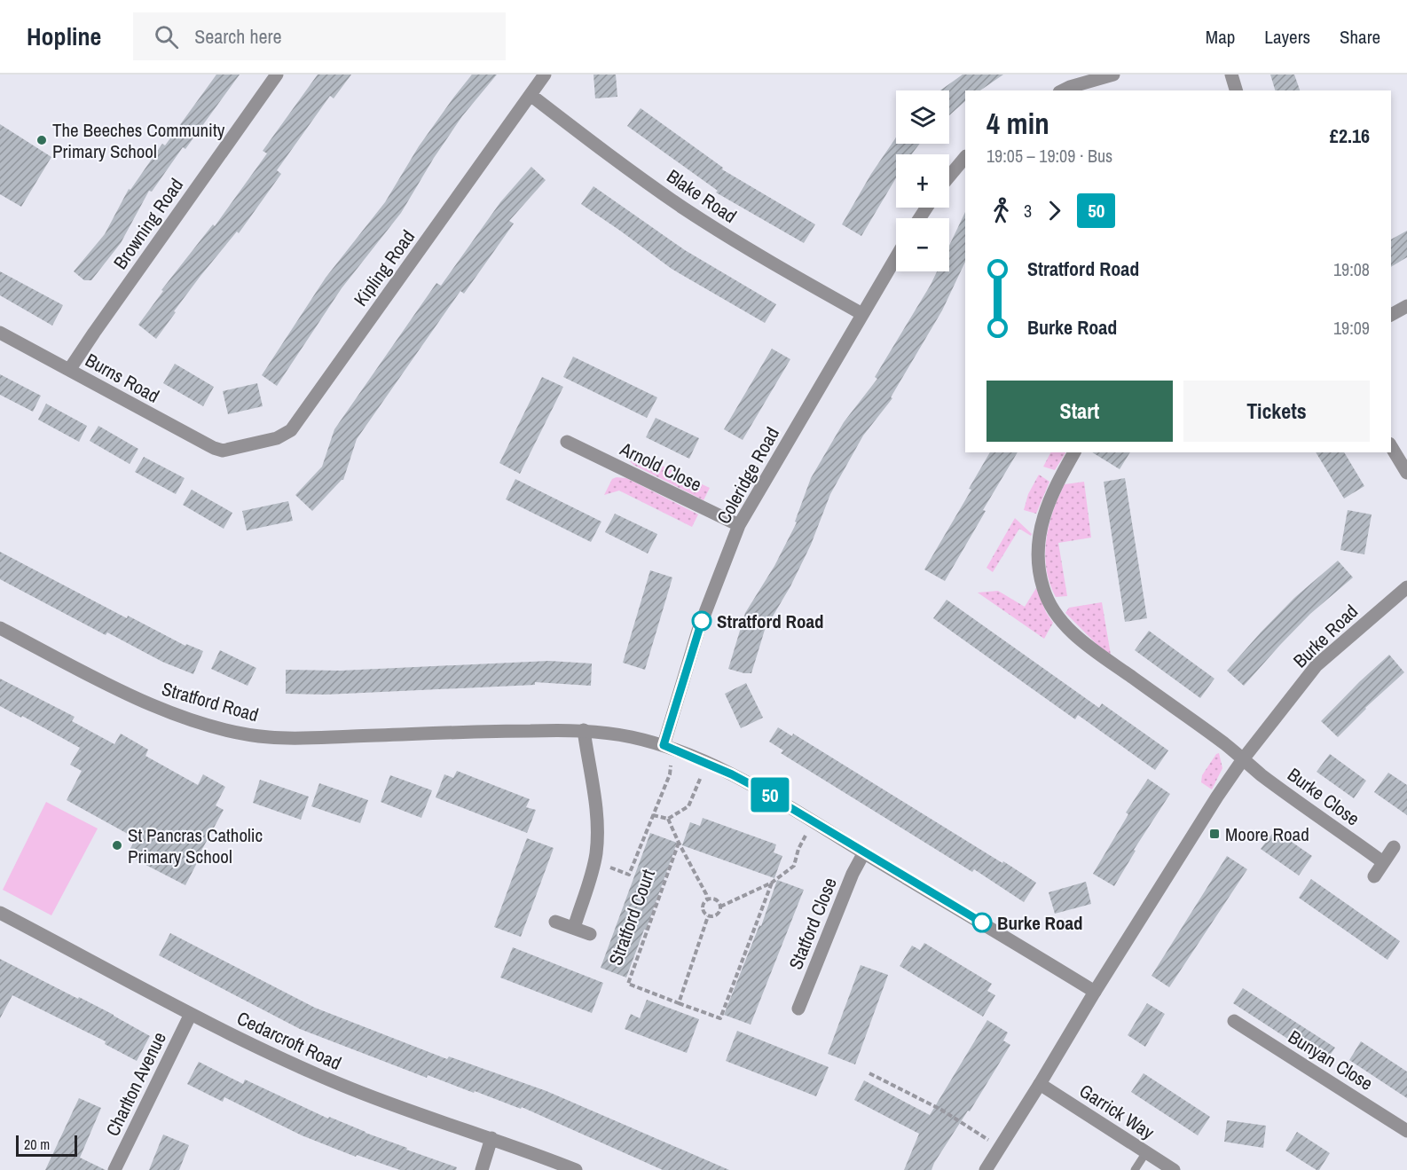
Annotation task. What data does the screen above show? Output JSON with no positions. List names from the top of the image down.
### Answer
{
  "streets": {
    "street": [
      "Blake Road",
      "Browning Road",
      "Kipling Road",
      "Burns Road",
      "Arnold Close",
      "Coleridge Road",
      "Burke Road",
      "Stratford Road",
      "Burke Close",
      "Stratford Court",
      "Statford Close",
      "Cedarcroft Road",
      "Bunyan Close",
      "Charlton Avenue",
      "Garrick Way"
    ]
  },
  "crossings": [
    ["Blake Road", "Kipling Road"],
    ["Blake Road", "Coleridge Road"],
    ["Browning Road", "Burns Road"],
    ["Kipling Road", "Burns Road"],
    ["Arnold Close", "Coleridge Road"],
    ["Coleridge Road", "Stratford Road"],
    ["Burke Road", "Stratford Road"],
    ["Burke Road", "Burke Close"],
    ["Burke Road", "Garrick Way"],
    ["Stratford Road", "Statford Close"],
    ["Cedarcroft Road", "Charlton Avenue"]
  ],
  "places": {
    "other": [
      "The Beeches Community Primary School",
      "Stratford Road",
      "St Pancras Catholic Primary School",
      "Burke Road"
    ],
    "transit": ["Moore Road"]
  },
  "lines": ["bus line 50"],
  "scale_bar": "20 m",
  "page": {
    "header": "Hopline",
    "search": "Search here",
    "nav": ["Map", "Layers", "Share"],
    "on_map": "50",
    "map_buttons": ["+", "−"],
    "heading": ["4 min", "19:05 – 19:09 · Bus", "£2.16"],
    "legs": ["3", "50"],
    "list": [
      {
        "name": "Stratford Road",
        "value": "19:08"
      },
      {
        "name": "Burke Road",
        "value": "19:09"
      }
    ],
    "buttons": ["Start", "Tickets"],
    "scale": "20 m"
  }
}
